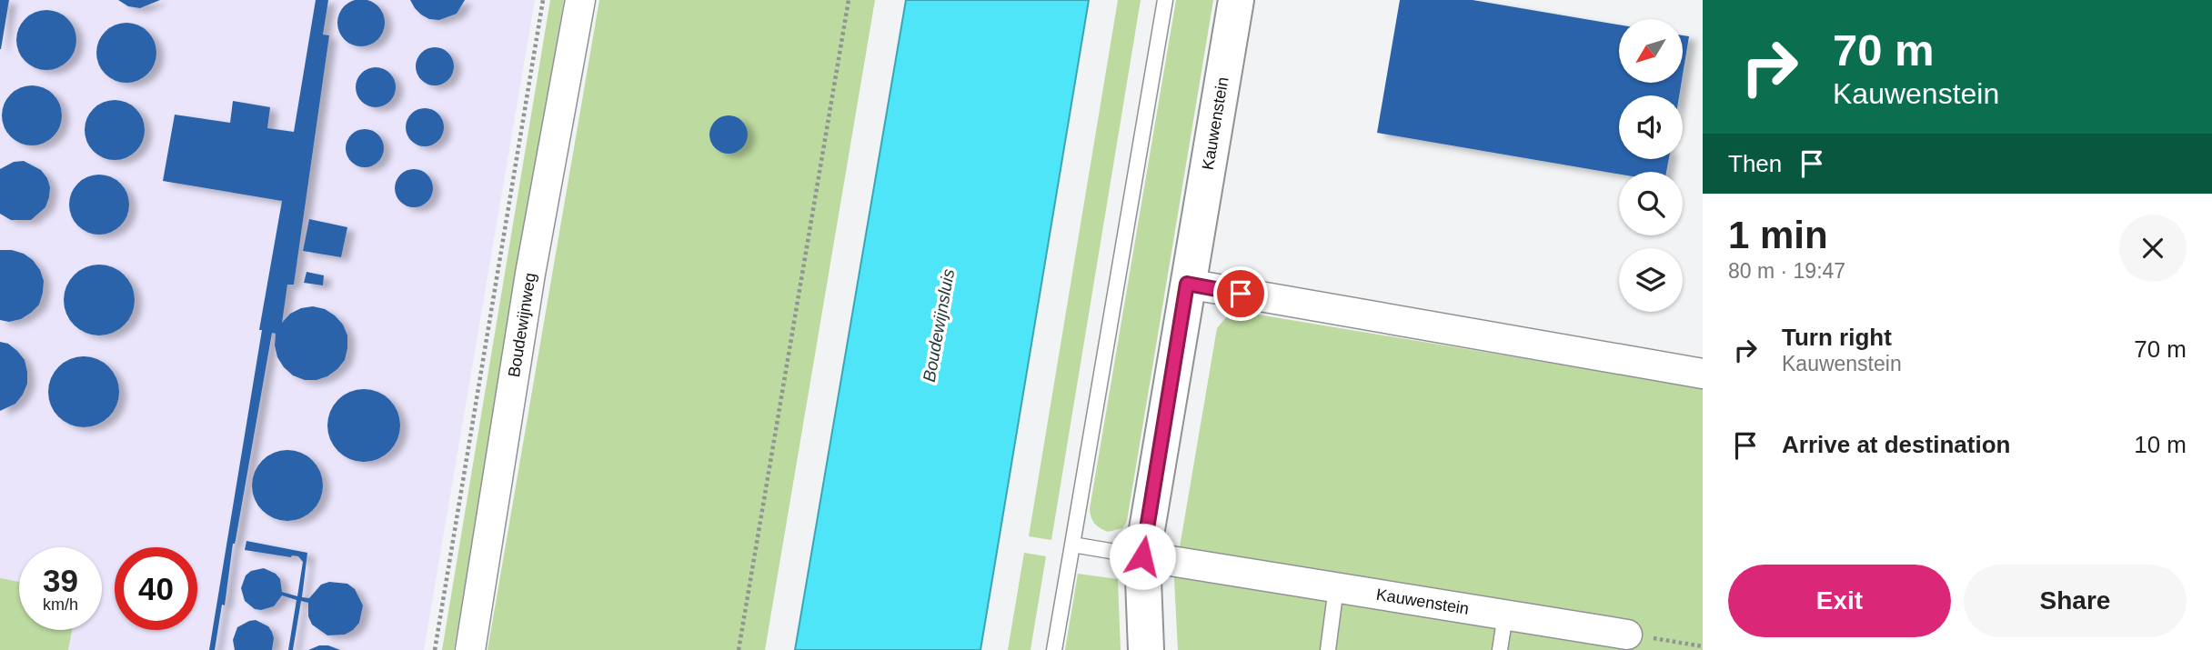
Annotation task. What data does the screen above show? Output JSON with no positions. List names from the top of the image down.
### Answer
{
  "streets": {
    "street": ["Kauwenstein", "Boudewijnweg"]
  },
  "water": ["Boudewijnsluis"],
  "north": "bottom left",
  "page": {
    "turn": ["70 m", "Kauwenstein"],
    "then": "Then",
    "heading": ["1 min", "80 m · 19:47"],
    "list": [
      {
        "name": "Turn right",
        "note": "Kauwenstein",
        "value": "70 m"
      },
      {
        "name": "Arrive at destination",
        "value": "10 m"
      }
    ],
    "speed": "39 km/h",
    "limit": "40",
    "buttons": ["Exit", "Share"]
  }
}
